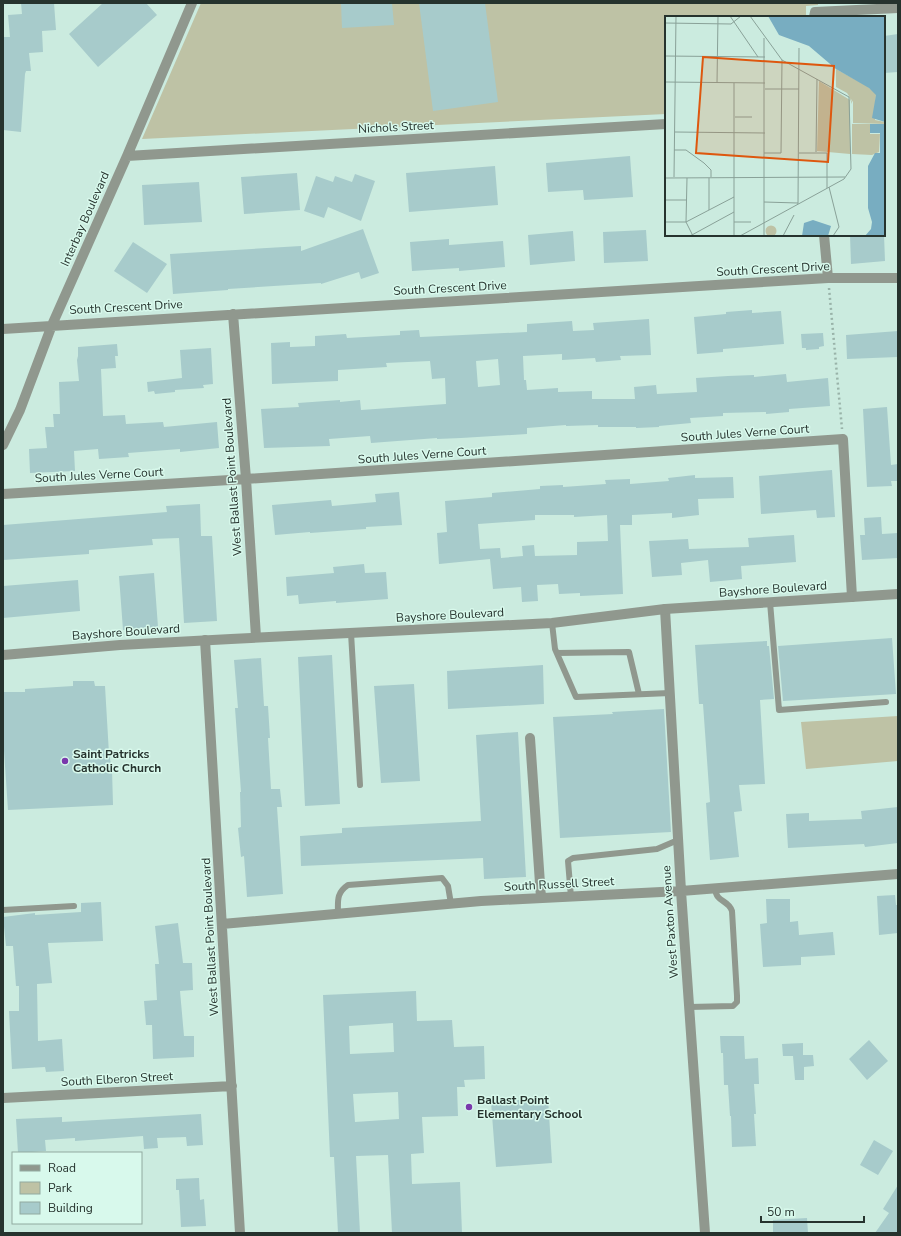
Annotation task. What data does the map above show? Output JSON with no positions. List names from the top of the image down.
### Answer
{
  "streets": {
    "street": [
      "Nichols Street",
      "Interbay Boulevard",
      "South Crescent Drive",
      "South Jules Verne Court",
      "West Ballast Point Boulevard",
      "Bayshore Boulevard",
      "South Russell Street",
      "West Paxton Avenue",
      "South Elberon Street"
    ]
  },
  "crossings": [
    ["Nichols Street", "Interbay Boulevard"],
    ["Interbay Boulevard", "South Crescent Drive"],
    ["South Crescent Drive", "West Ballast Point Boulevard"],
    ["South Jules Verne Court", "West Ballast Point Boulevard"],
    ["West Ballast Point Boulevard", "Bayshore Boulevard"],
    ["West Ballast Point Boulevard", "South Russell Street"],
    ["West Ballast Point Boulevard", "South Elberon Street"],
    ["Bayshore Boulevard", "West Paxton Avenue"],
    ["South Russell Street", "West Paxton Avenue"]
  ],
  "places": ["Saint Patricks Catholic Church", "Ballast Point Elementary School"],
  "legend": ["Road", "Park", "Building"],
  "scale_bar": "50 m"
}
